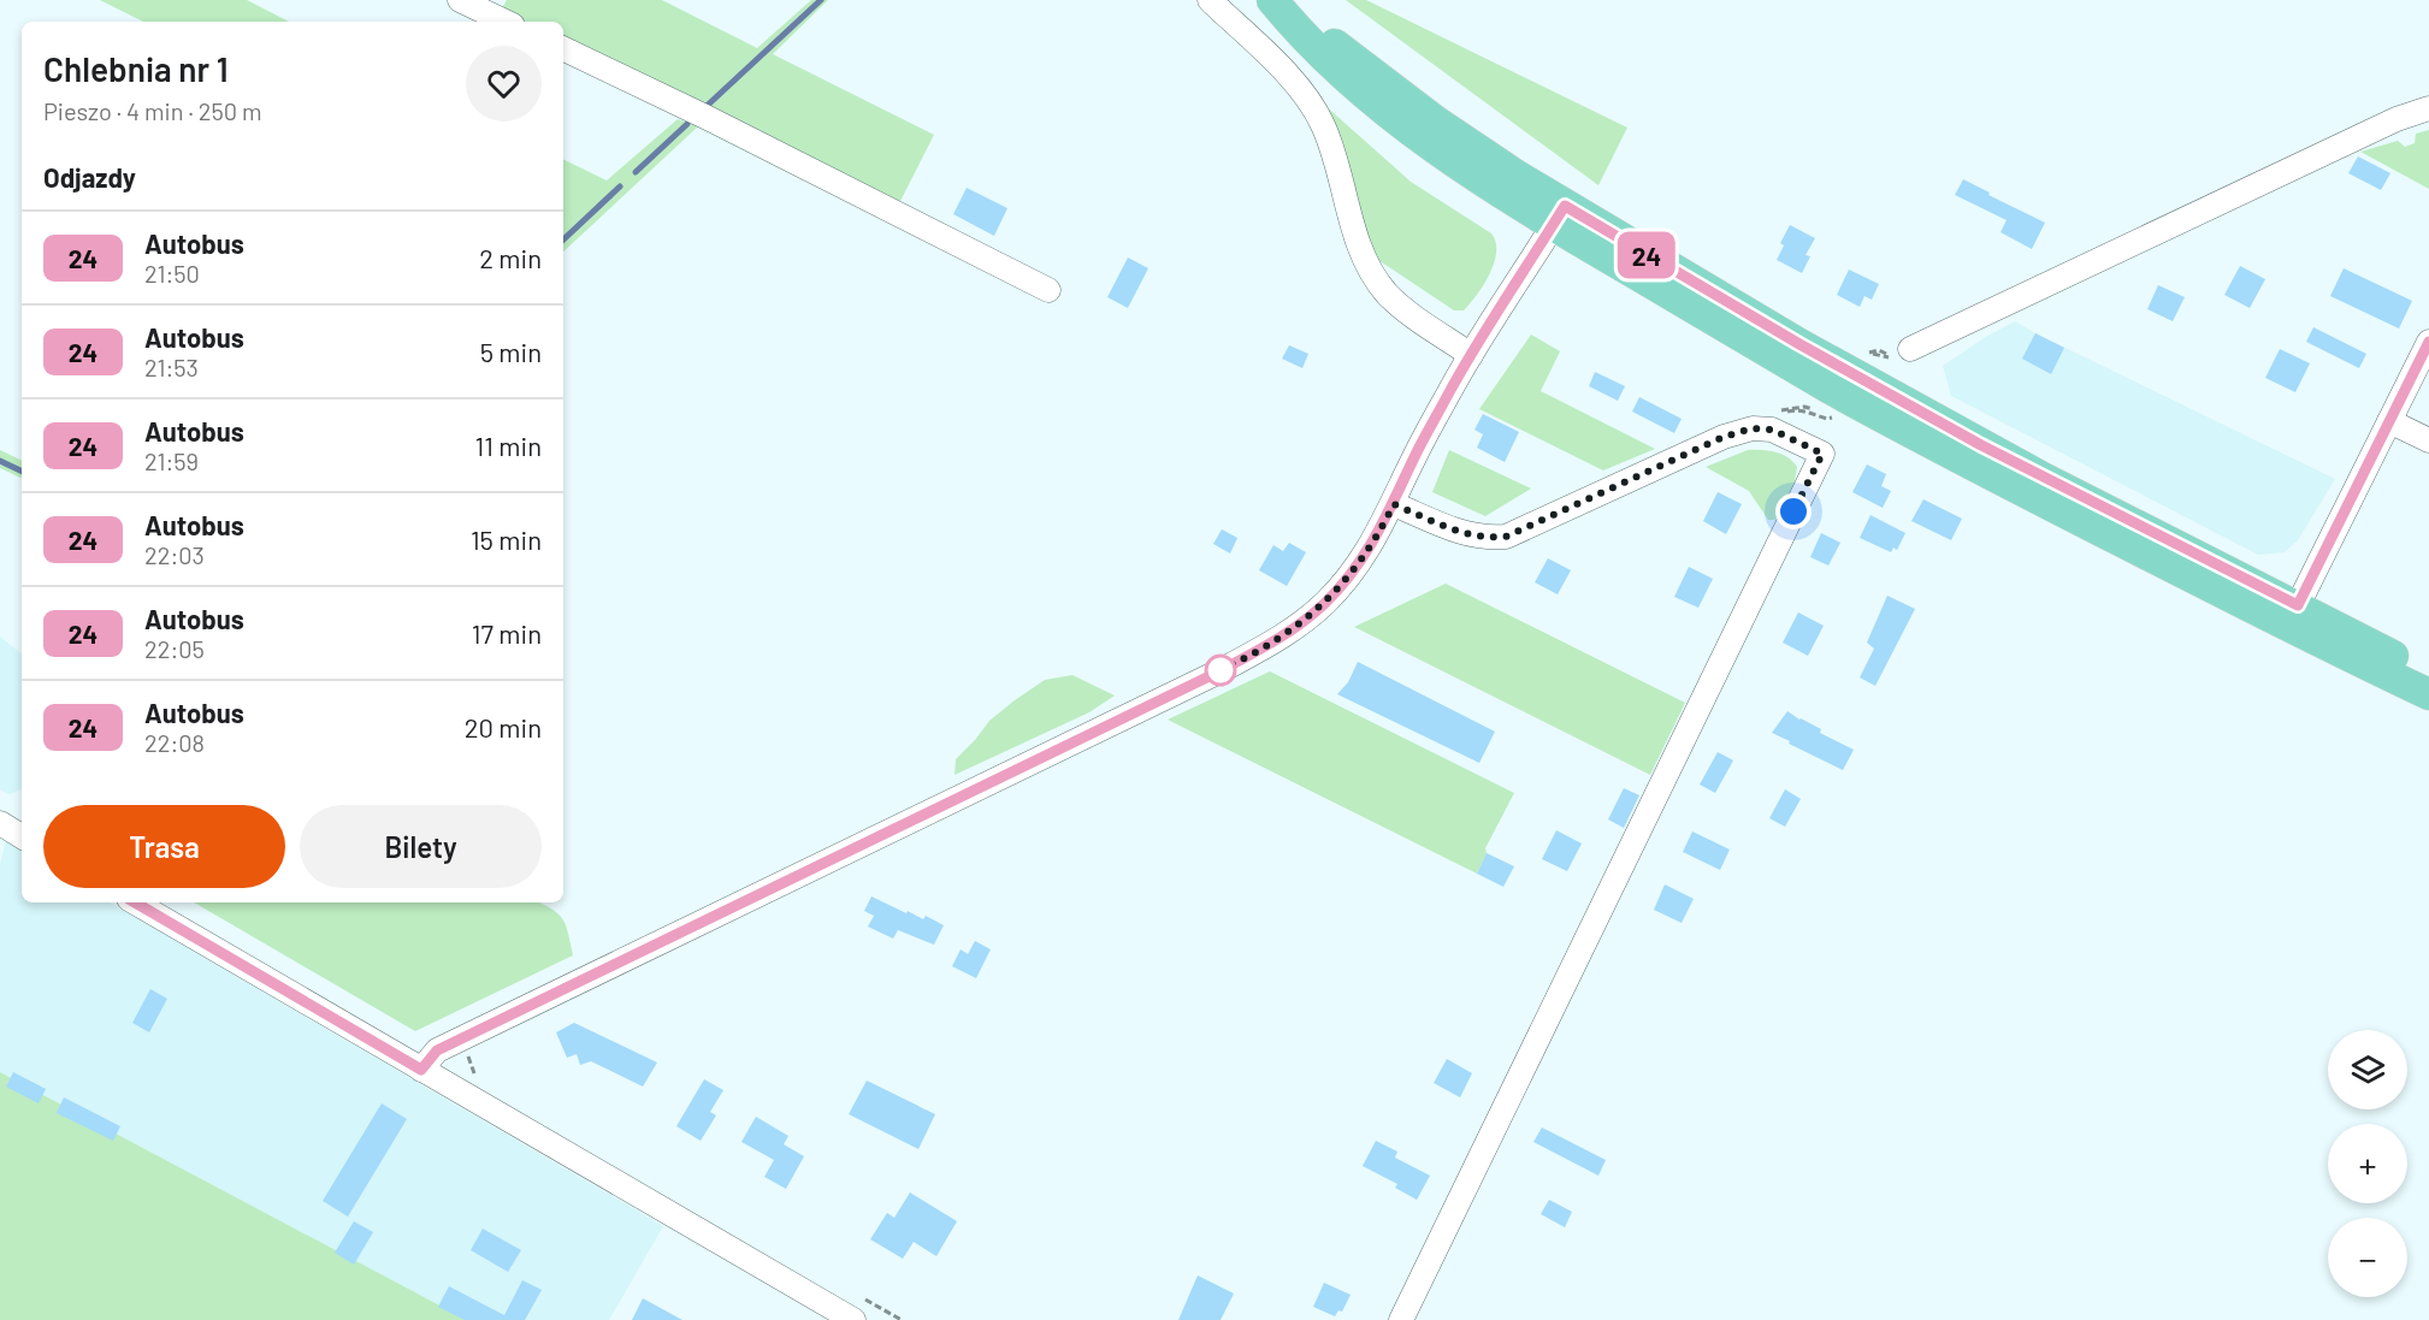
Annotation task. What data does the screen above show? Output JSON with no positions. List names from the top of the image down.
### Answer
{
  "lines": ["bus line 24"],
  "page": {
    "on_map": "24",
    "heading": [
      ["Chlebnia nr 1", "Pieszo · 4 min · 250 m"],
      "Odjazdy"
    ],
    "list": [
      {
        "mark": "24",
        "name": "Autobus",
        "note": "21:50",
        "value": "2 min"
      },
      {
        "mark": "24",
        "name": "Autobus",
        "note": "21:53",
        "value": "5 min"
      },
      {
        "mark": "24",
        "name": "Autobus",
        "note": "21:59",
        "value": "11 min"
      },
      {
        "mark": "24",
        "name": "Autobus",
        "note": "22:03",
        "value": "15 min"
      },
      {
        "mark": "24",
        "name": "Autobus",
        "note": "22:05",
        "value": "17 min"
      },
      {
        "mark": "24",
        "name": "Autobus",
        "note": "22:08",
        "value": "20 min"
      }
    ],
    "buttons": ["Trasa", "Bilety"],
    "map_buttons": ["+", "−"]
  }
}
